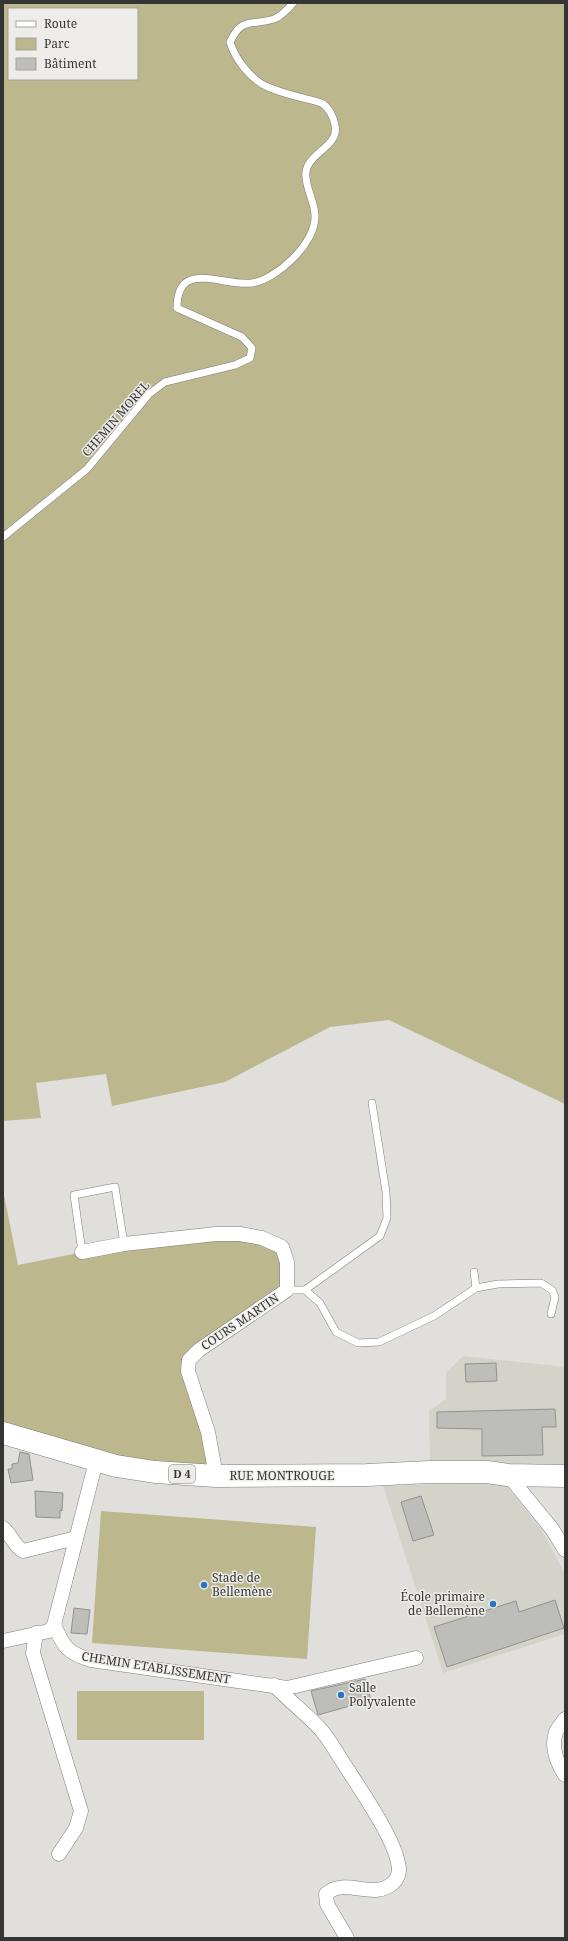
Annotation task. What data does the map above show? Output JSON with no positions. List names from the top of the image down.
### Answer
{
  "streets": {
    "main road": ["D 4", "RUE MONTROUGE"],
    "street": ["COURS MARTIN", "CHEMIN ETABLISSEMENT"],
    "lane": ["CHEMIN MOREL"]
  },
  "crossings": [
    ["COURS MARTIN", "RUE MONTROUGE"]
  ],
  "places": ["Stade de Bellemène", "École primaire de Bellemène", "Salle Polyvalente"],
  "legend": ["Route", "Parc", "Bâtiment"]
}
